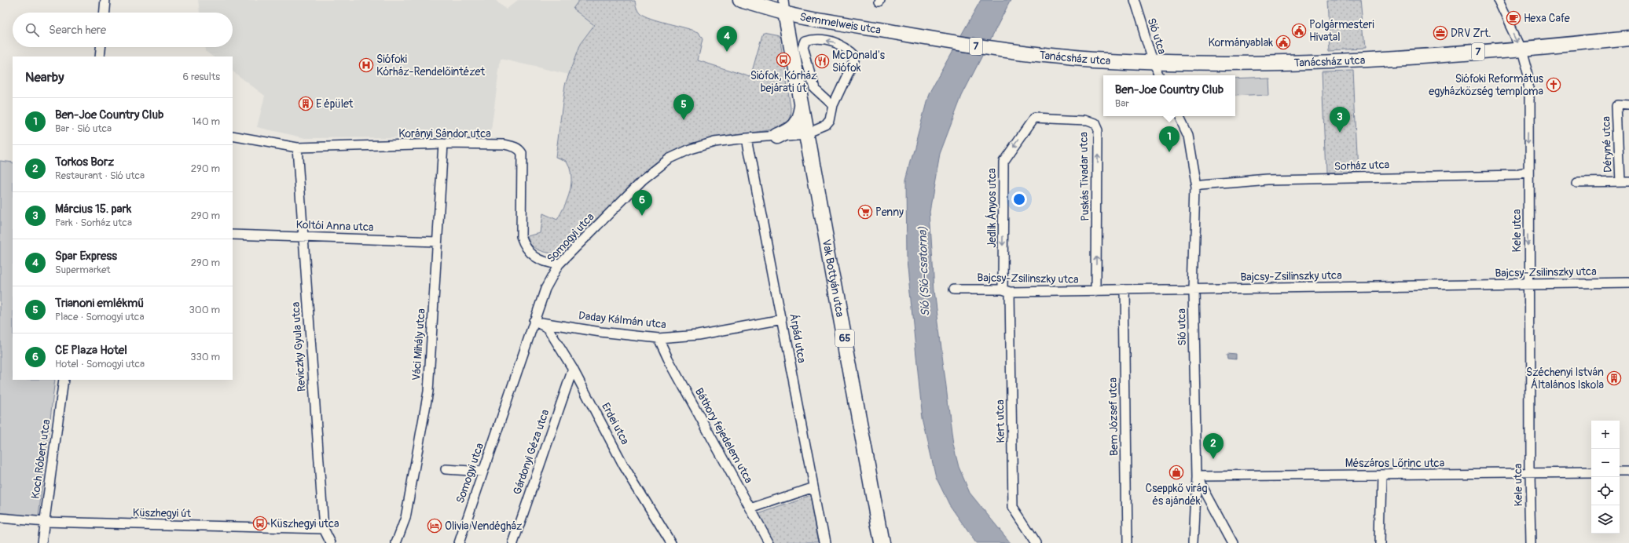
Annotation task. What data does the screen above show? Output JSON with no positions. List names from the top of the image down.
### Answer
{
  "streets": {
    "main road": [
      "Semmelweis utca",
      "7",
      "Tanácsház utca",
      "Vak Bottyán utca",
      "65"
    ],
    "street": [
      "Sió utca",
      "Korányi Sándor utca",
      "Déryné utca",
      "Sorház utca",
      "Puskás Tivadar utca",
      "Jedlik Ányos utca",
      "Koltói Anna utca",
      "Kele utca",
      "Somogyi utca",
      "Bajcsy-Zsilinszky utca",
      "Daday Kálmán utca",
      "Árpád utca",
      "Váci Mihály utca",
      "Reviczky Gyula utca",
      "Bem József utca",
      "Kert utca",
      "Erdei utca",
      "Báthory fejedelem utca",
      "Gárdonyi Géza utca",
      "Koch Róbert utca",
      "Mészáros Lőrinc utca",
      "Küszhegyi út"
    ]
  },
  "crossings": [
    ["Semmelweis utca", "Tanácsház utca"],
    ["Semmelweis utca", "Vak Bottyán utca"],
    ["Sió utca", "Tanácsház utca"],
    ["Sió utca", "Sorház utca"],
    ["Sió utca", "Bajcsy-Zsilinszky utca"],
    ["Sió utca", "Mészáros Lőrinc utca"],
    ["Tanácsház utca", "Kele utca"],
    ["Korányi Sándor utca", "Somogyi utca"],
    ["Korányi Sándor utca", "Váci Mihály utca"],
    ["Korányi Sándor utca", "Reviczky Gyula utca"],
    ["Sorház utca", "Kele utca"],
    ["Puskás Tivadar utca", "Jedlik Ányos utca"],
    ["Puskás Tivadar utca", "Bajcsy-Zsilinszky utca"],
    ["Jedlik Ányos utca", "Bajcsy-Zsilinszky utca"],
    ["Jedlik Ányos utca", "Kert utca"],
    ["Koltói Anna utca", "Váci Mihály utca"],
    ["Koltói Anna utca", "Reviczky Gyula utca"],
    ["Kele utca", "Bajcsy-Zsilinszky utca"],
    ["Kele utca", "Mészáros Lőrinc utca"],
    ["Somogyi utca", "Vak Bottyán utca"],
    ["Somogyi utca", "Daday Kálmán utca"],
    ["Somogyi utca", "Árpád utca"],
    ["Somogyi utca", "Erdei utca"],
    ["Bajcsy-Zsilinszky utca", "Bem József utca"],
    ["Bajcsy-Zsilinszky utca", "Kert utca"],
    ["Daday Kálmán utca", "Árpád utca"],
    ["Daday Kálmán utca", "Erdei utca"],
    ["Daday Kálmán utca", "Báthory fejedelem utca"],
    ["Reviczky Gyula utca", "Küszhegyi út"],
    ["Erdei utca", "Gárdonyi Géza utca"],
    ["Koch Róbert utca", "Küszhegyi út"]
  ],
  "one_way": ["Puskás Tivadar utca", "Jedlik Ányos utca", "Kele utca"],
  "water": ["Sió (Sió-csatorna)"],
  "places": {
    "cafe": ["Hexa Cafe"],
    "public building": ["Polgármesteri Hivatal", "Kormányablak"],
    "office": ["DRV Zrt."],
    "bus stop": ["Siófok, Kórház bejárati út", "Küszhegyi utca"],
    "restaurant": ["McDonald's Siófok"],
    "hospital": ["Siófoki Kórház-Rendelőintézet"],
    "church": ["Siófoki Református egyházközség temploma"],
    "building": ["E épület", "Széchenyi István Általános Iskola"],
    "supermarket": ["Penny"],
    "shop": ["Cseppkő virág és ajándék"],
    "hotel": ["Olivia Vendégház"]
  },
  "page": {
    "search": "Search here",
    "pins": [
      "4",
      "5",
      "3",
      "1",
      "6",
      "2"
    ],
    "heading": ["Nearby", "6 results"],
    "popup": ["Ben-Joe Country Club", "Bar"],
    "list": [
      {
        "mark": "1",
        "name": "Ben-Joe Country Club",
        "note": "Bar · Sió utca",
        "value": "140 m"
      },
      {
        "mark": "2",
        "name": "Torkos Borz",
        "note": "Restaurant · Sió utca",
        "value": "290 m"
      },
      {
        "mark": "3",
        "name": "Március 15. park",
        "note": "Park · Sorház utca",
        "value": "290 m"
      },
      {
        "mark": "4",
        "name": "Spar Express",
        "note": "Supermarket",
        "value": "290 m"
      },
      {
        "mark": "5",
        "name": "Trianoni emlékmű",
        "note": "Place · Somogyi utca",
        "value": "300 m"
      },
      {
        "mark": "6",
        "name": "CE Plaza Hotel",
        "note": "Hotel · Somogyi utca",
        "value": "330 m"
      }
    ],
    "map_buttons": ["+", "−"]
  }
}
